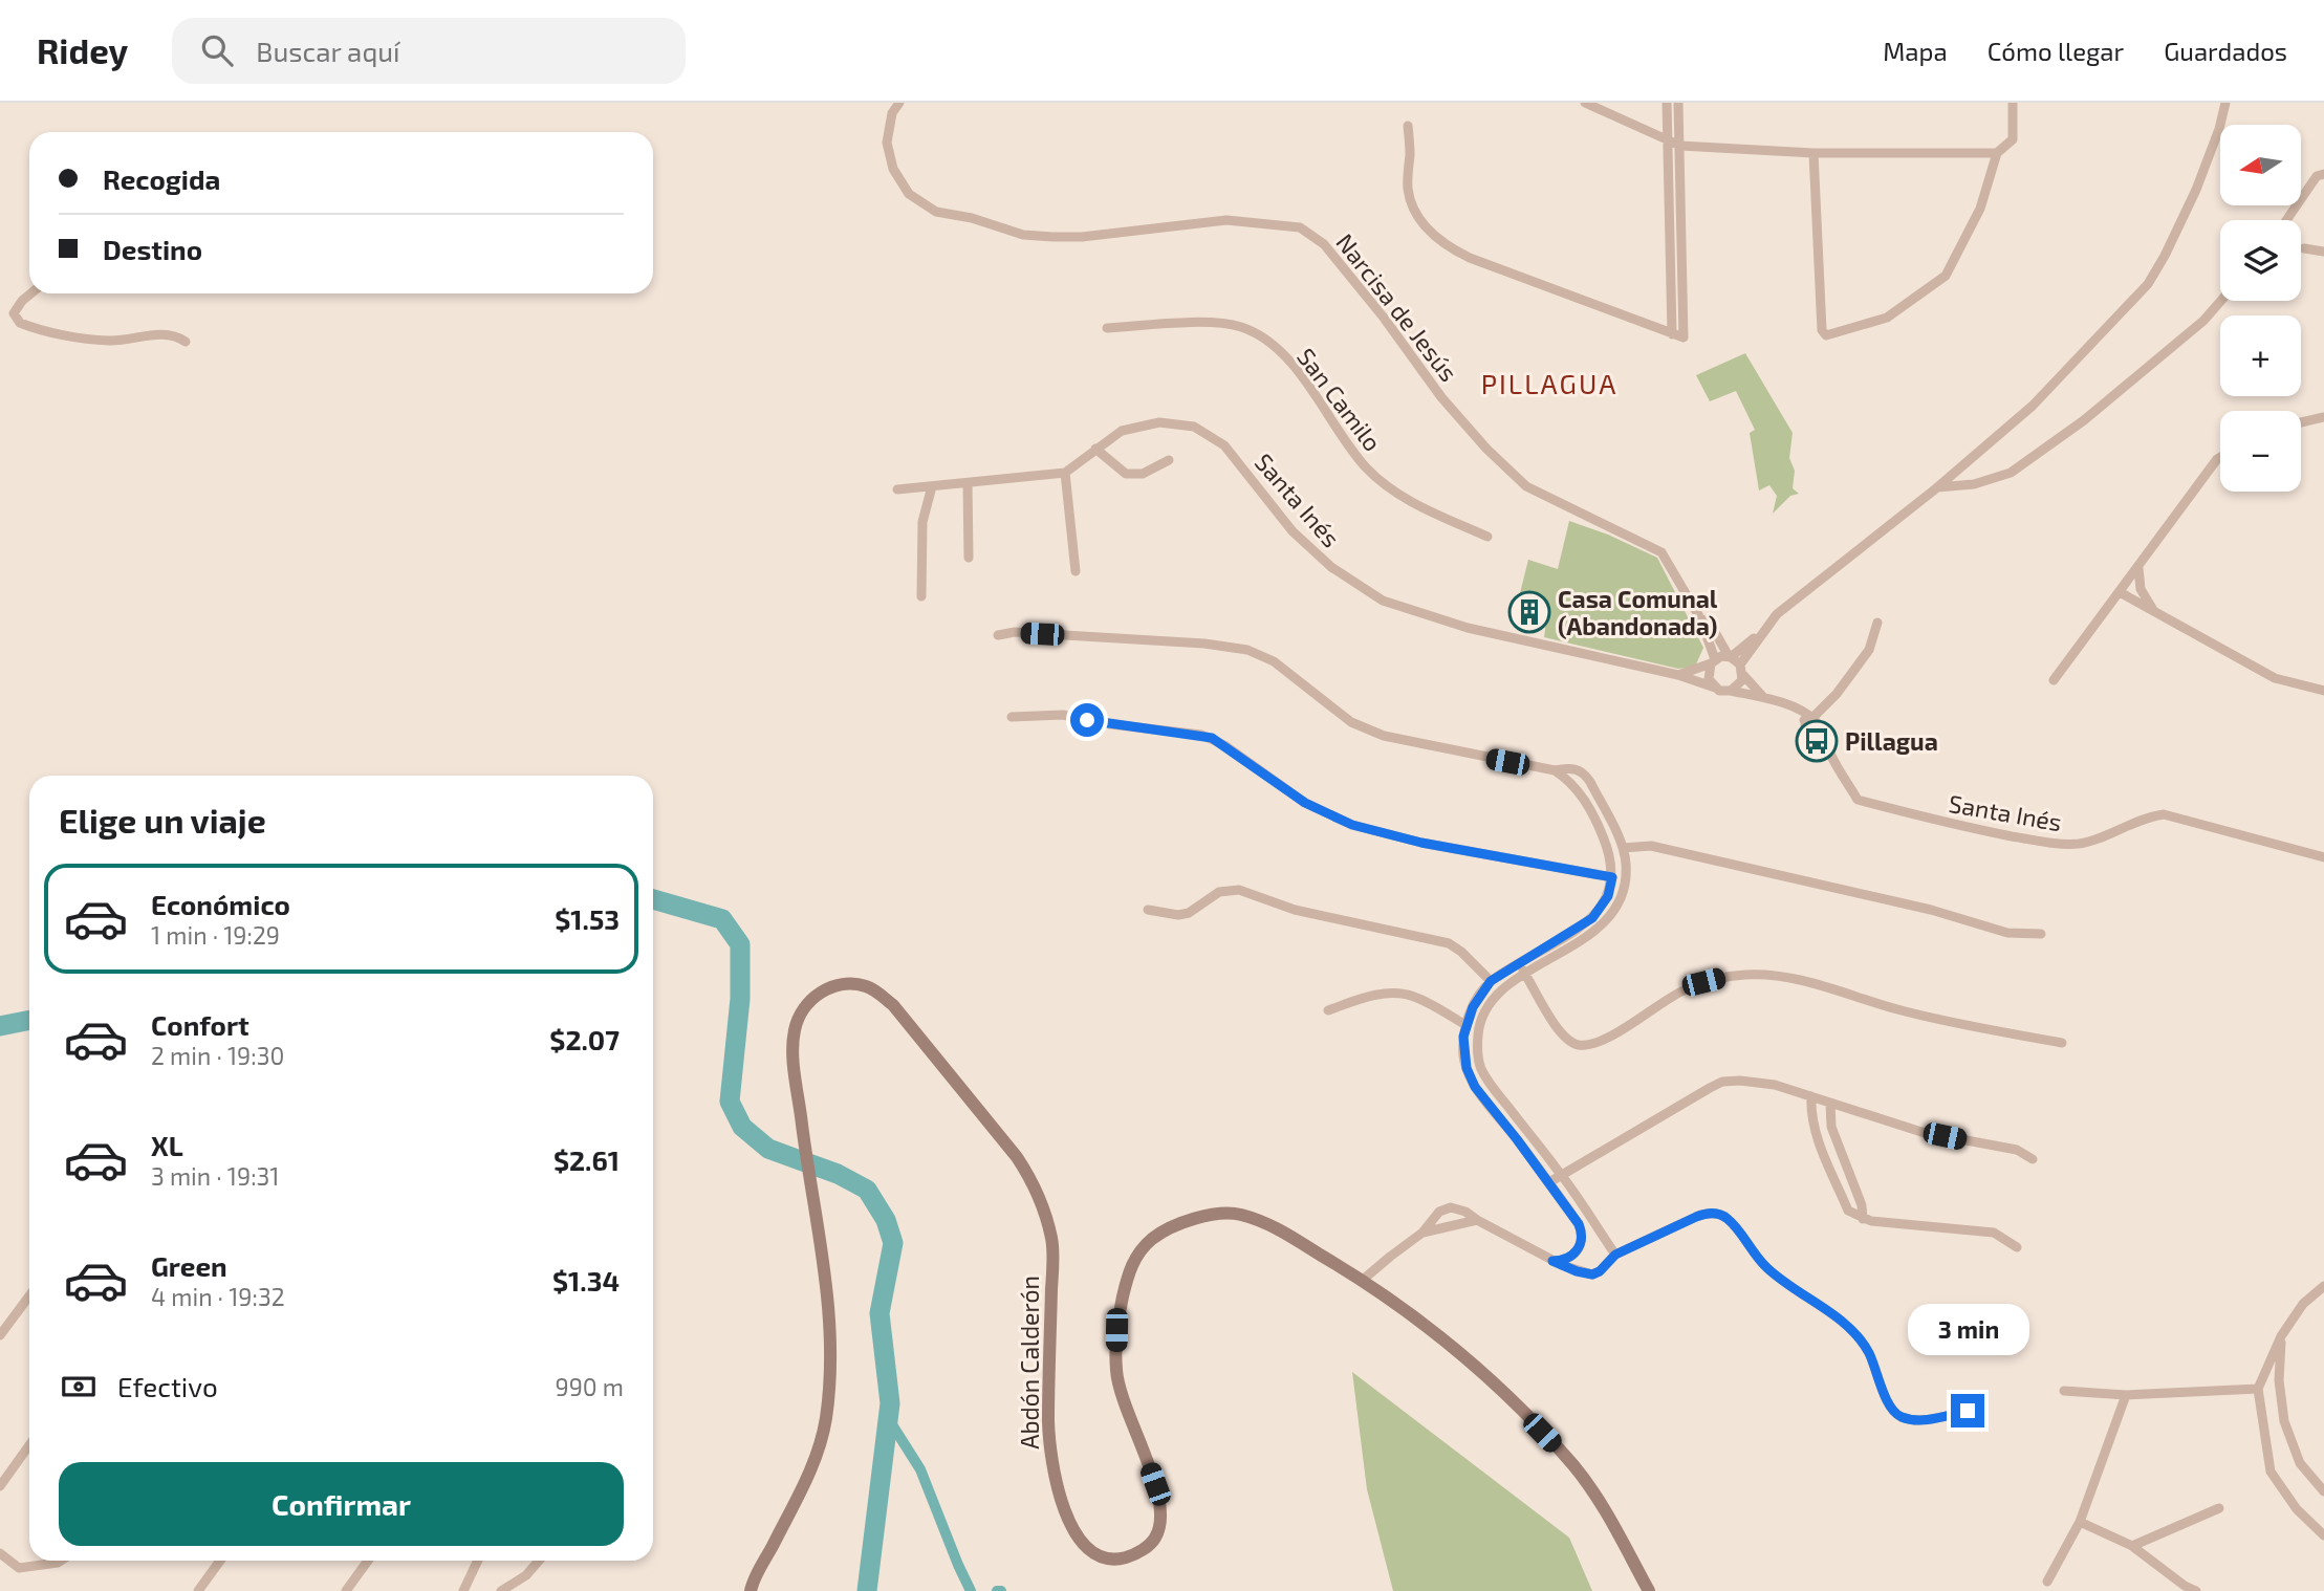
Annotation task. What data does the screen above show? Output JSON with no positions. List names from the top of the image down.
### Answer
{
  "streets": {
    "street": [
      "Narcisa de Jesús",
      "San Camilo",
      "Santa Inés",
      "Abdón Calderón"
    ]
  },
  "crossings": [
    ["Narcisa de Jesús", "Santa Inés"]
  ],
  "districts": ["PILLAGUA"],
  "places": {
    "building": ["Casa Comunal (Abandonada)"],
    "bus stop": ["Pillagua"]
  },
  "north": "left",
  "page": {
    "header": "Ridey",
    "search": "Buscar aquí",
    "nav": ["Mapa", "Cómo llegar", "Guardados"],
    "map_buttons": ["+", "−"],
    "banner": ["Recogida", "Destino"],
    "heading": "Elige un viaje",
    "list": [
      {
        "name": "Económico",
        "note": "1 min · 19:29",
        "value": "$1.53"
      },
      {
        "name": "Confort",
        "note": "2 min · 19:30",
        "value": "$2.07"
      },
      {
        "name": "XL",
        "note": "3 min · 19:31",
        "value": "$2.61"
      },
      {
        "name": "Green",
        "note": "4 min · 19:32",
        "value": "$1.34"
      }
    ],
    "bubble": "3 min",
    "pay": ["Efectivo", "990 m"],
    "buttons": "Confirmar"
  }
}
